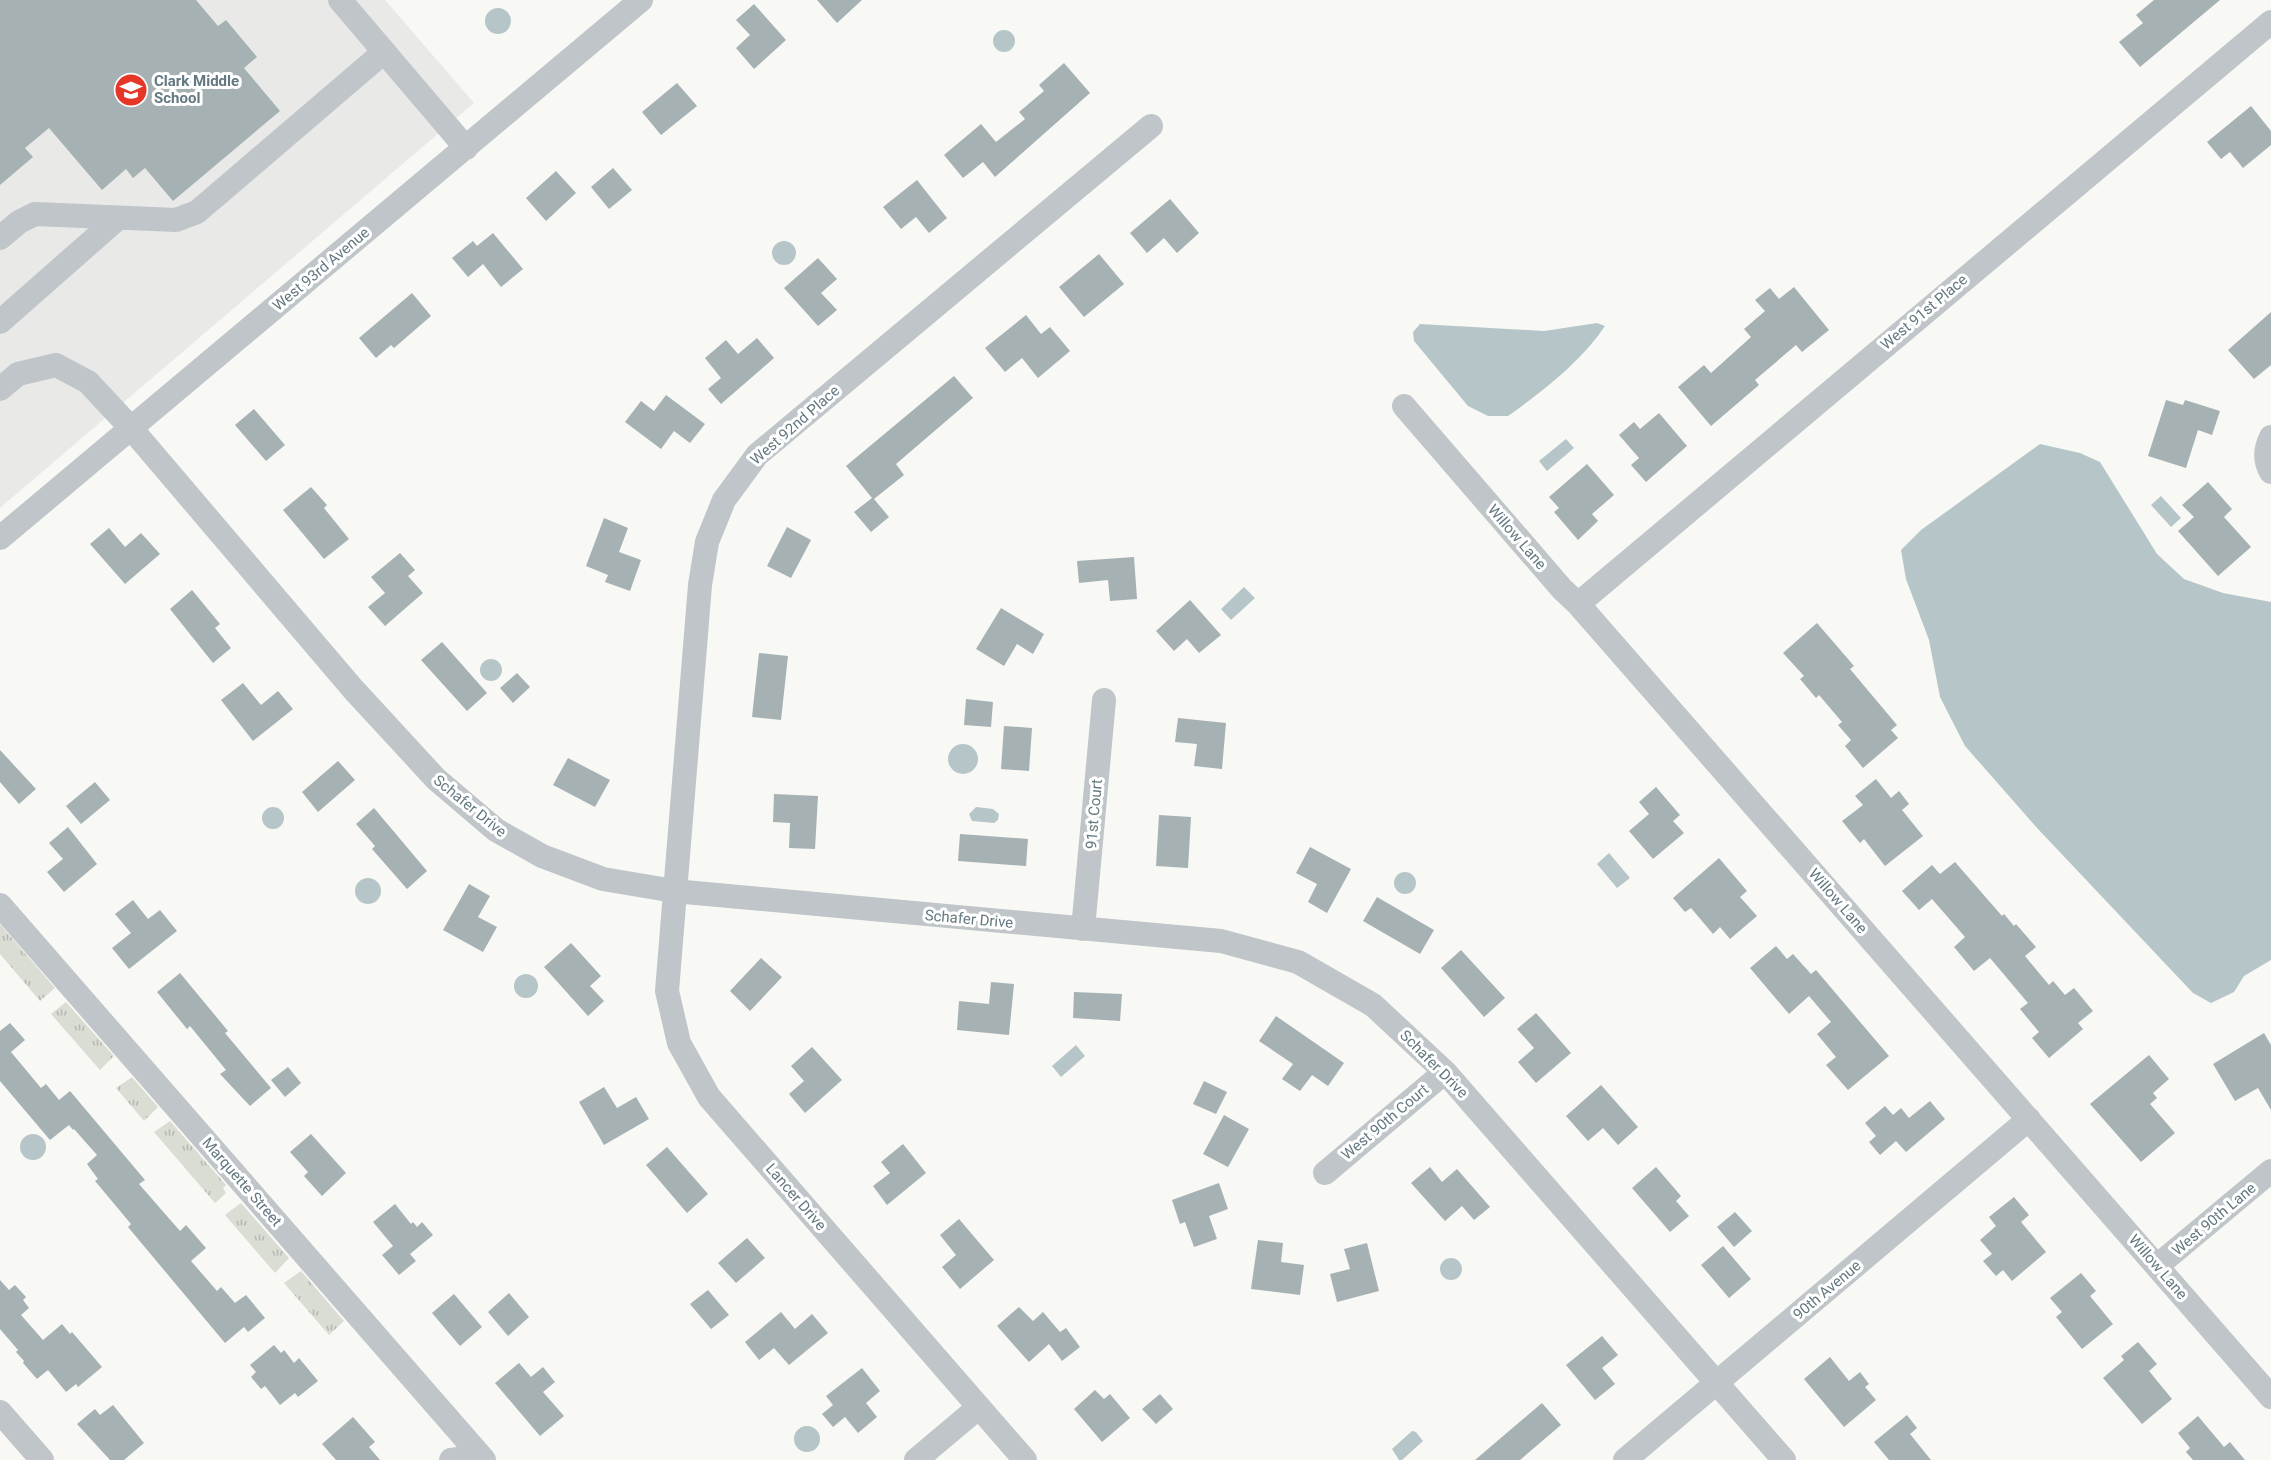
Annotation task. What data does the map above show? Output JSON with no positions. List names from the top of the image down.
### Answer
{
  "streets": {
    "street": [
      "West 93rd Avenue",
      "West 91st Place",
      "West 92nd Place",
      "Willow Lane",
      "Schafer Drive",
      "91st Court",
      "West 90th Court",
      "Marquette Street",
      "Lancer Drive",
      "West 90th Lane",
      "90th Avenue"
    ]
  },
  "crossings": [
    ["West 93rd Avenue", "Schafer Drive"],
    ["West 91st Place", "Willow Lane"],
    ["West 92nd Place", "Schafer Drive"],
    ["West 92nd Place", "Lancer Drive"],
    ["Willow Lane", "West 90th Lane"],
    ["Willow Lane", "90th Avenue"],
    ["Schafer Drive", "91st Court"],
    ["Schafer Drive", "West 90th Court"],
    ["Schafer Drive", "Lancer Drive"],
    ["Schafer Drive", "90th Avenue"]
  ],
  "places": {
    "school or university": ["Clark Middle School"]
  }
}
